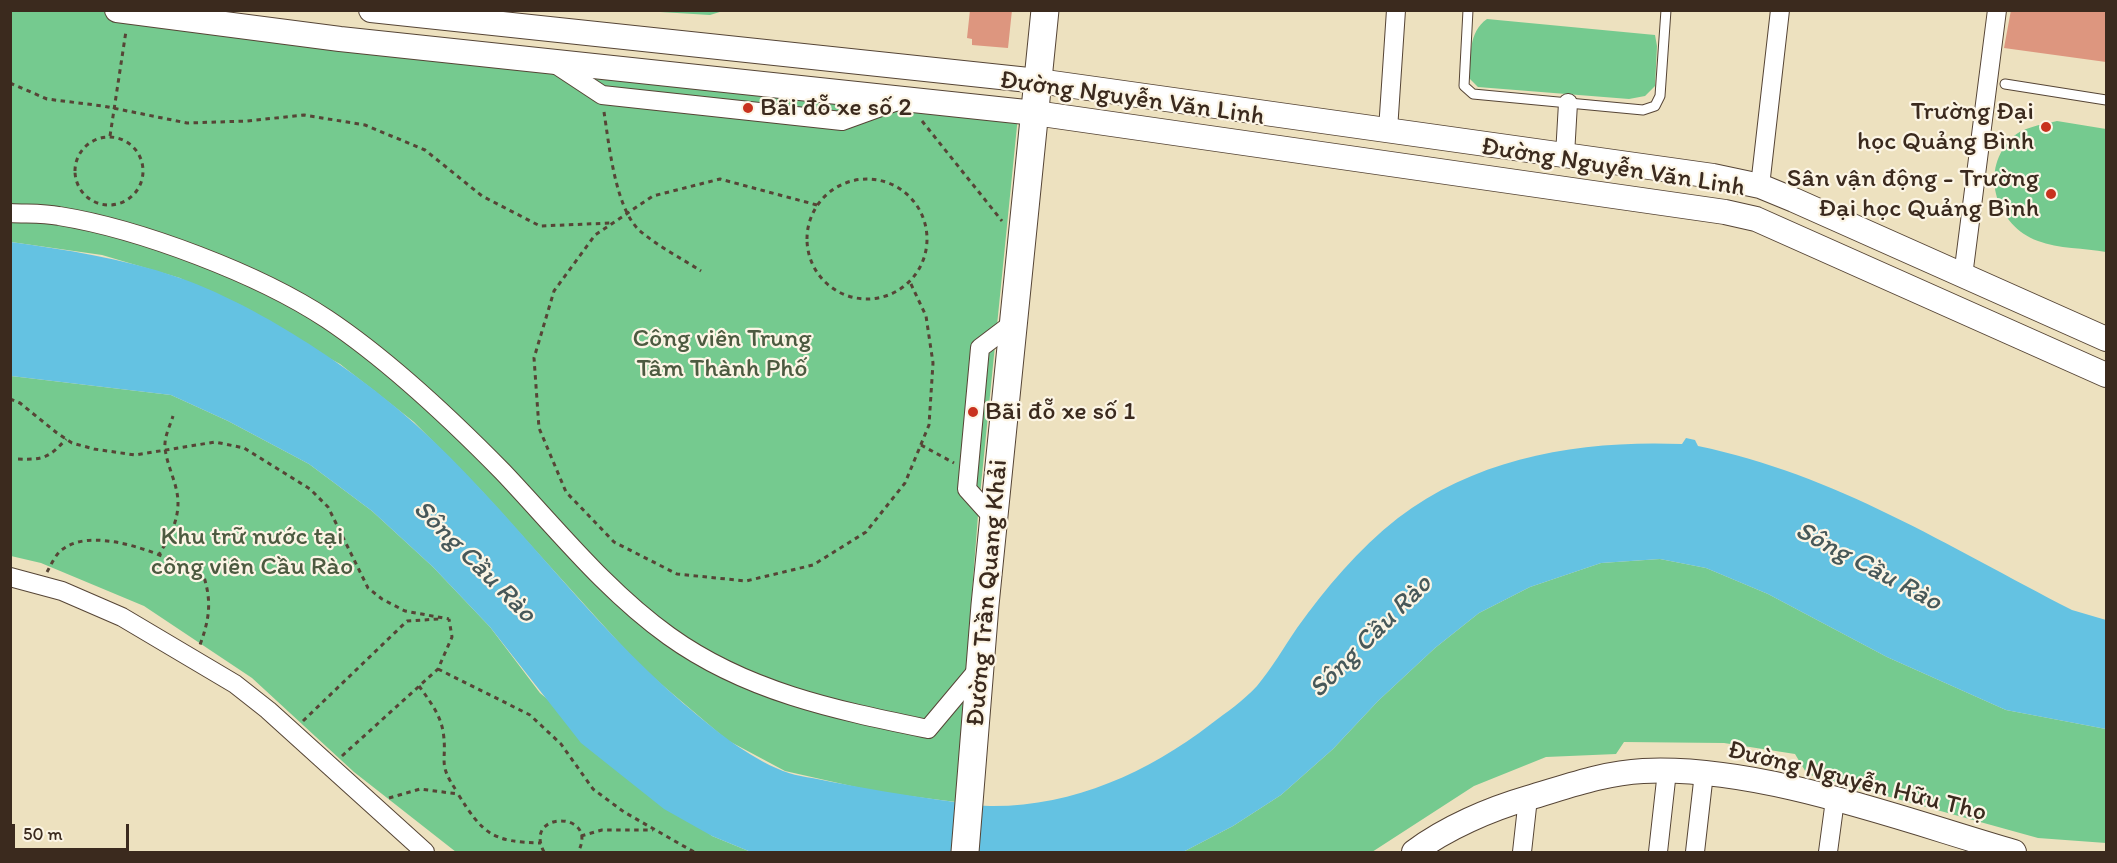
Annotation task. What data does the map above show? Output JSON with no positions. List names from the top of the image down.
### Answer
{
  "streets": {
    "main road": ["Đường Trần Quang Khải"],
    "street": ["Đường Nguyễn Văn Linh", "Đường Nguyễn Hữu Thọ"]
  },
  "crossings": [
    ["Đường Nguyễn Văn Linh", "Đường Trần Quang Khải"]
  ],
  "water": ["Sông Cầu Rào"],
  "parks": ["Công viên Trung Tâm Thành Phố", "Khu trữ nước tại công viên Cầu Rào"],
  "places": [
    "Bãi đỗ xe số 2",
    "Trường Đại học Quảng Bình",
    "Sân vận động - Trường Đại học Quảng Bình",
    "Bãi đỗ xe số 1"
  ],
  "scale_bar": "50 m"
}
